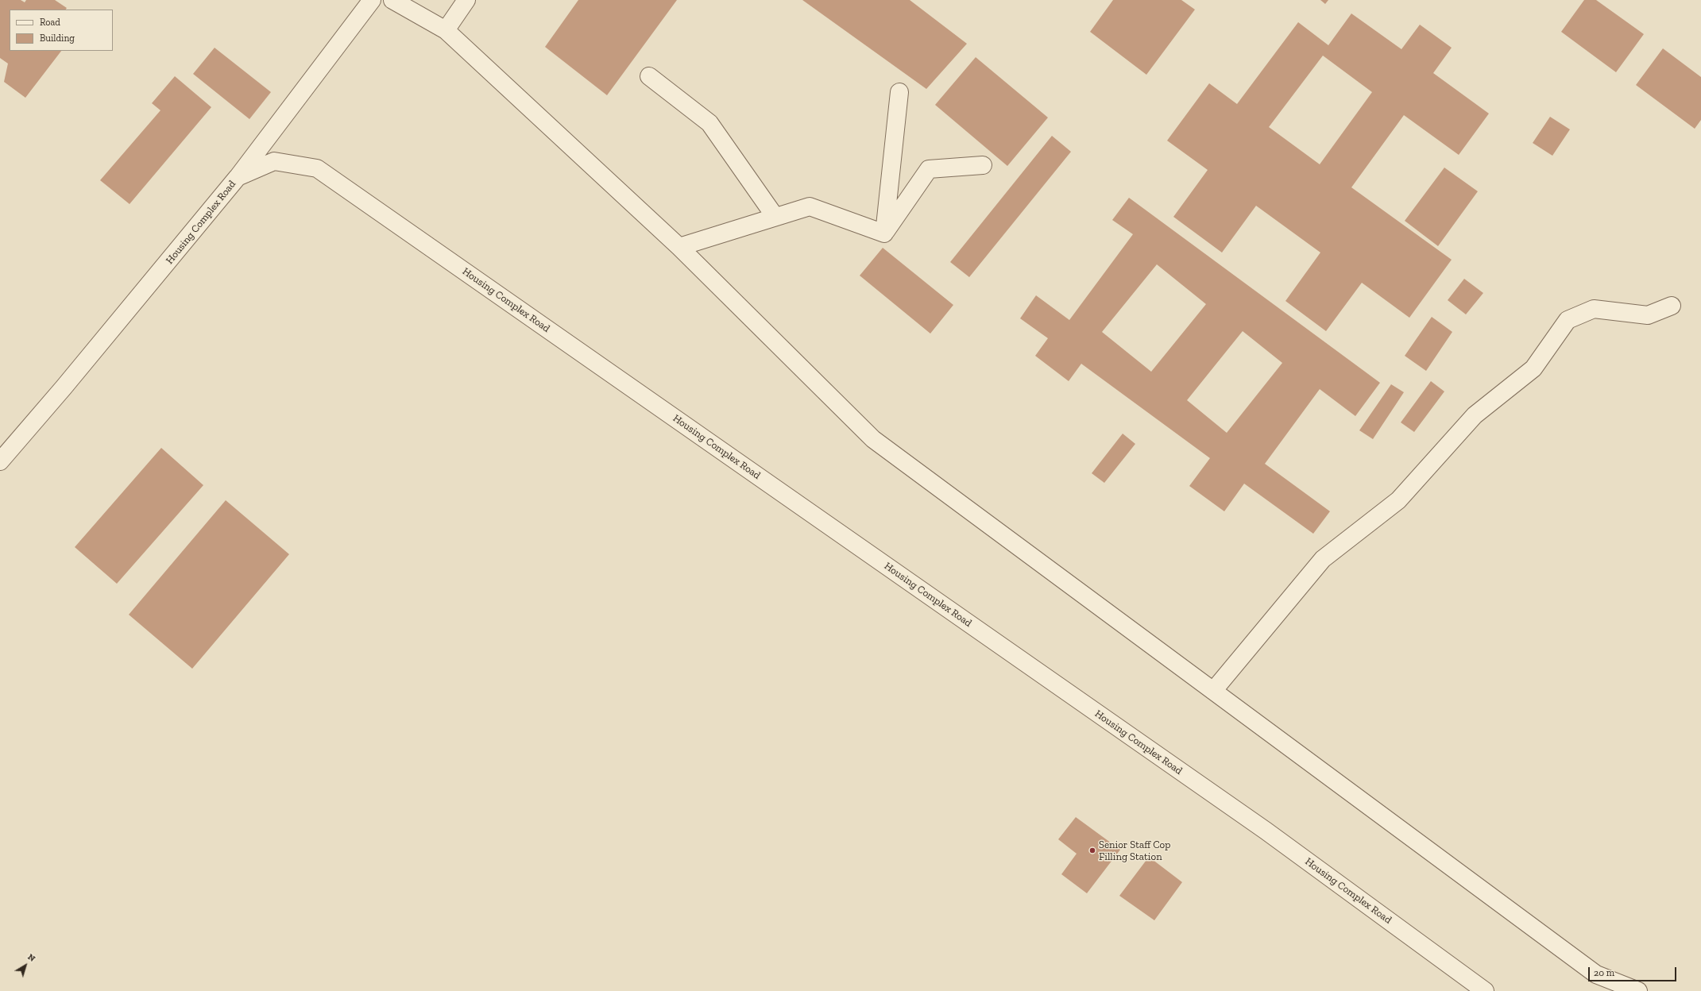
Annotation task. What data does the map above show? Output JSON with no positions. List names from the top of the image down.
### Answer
{
  "streets": {
    "street": ["Housing Complex Road"]
  },
  "places": ["Senior Staff Cop Filling Station"],
  "legend": ["Road", "Building"],
  "scale_bar": "20 m",
  "north": "top right"
}
